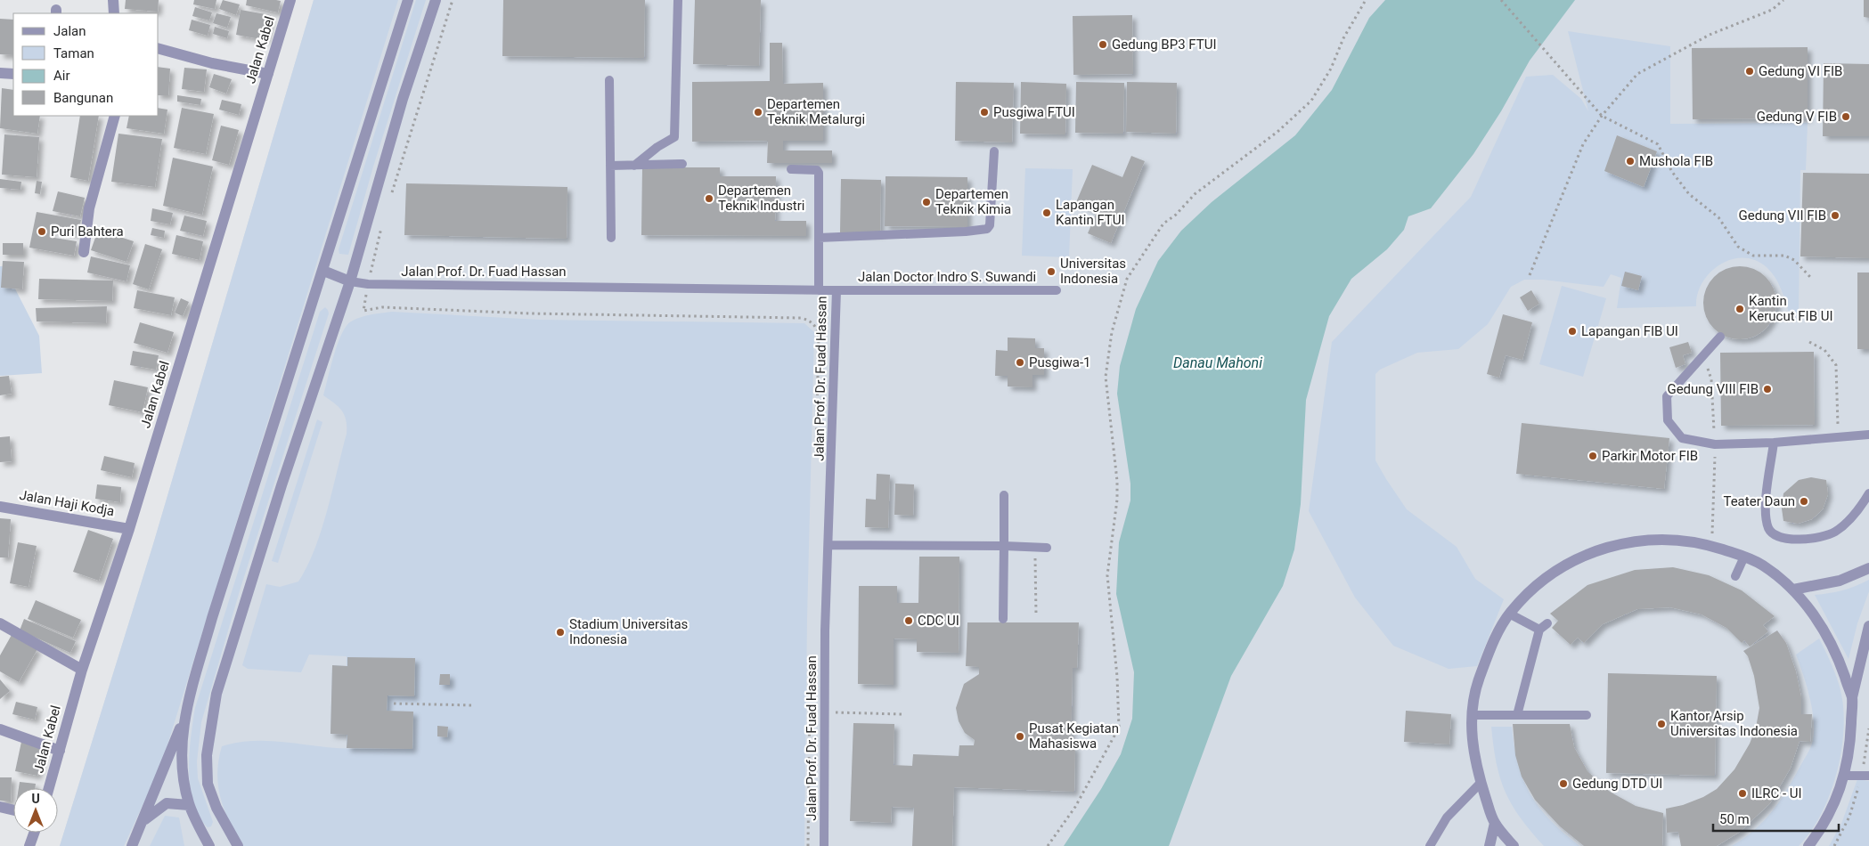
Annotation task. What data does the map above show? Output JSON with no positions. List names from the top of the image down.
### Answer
{
  "streets": {
    "street": ["Jalan Kabel", "Jalan Haji Kodja"],
    "lane": ["Jalan Prof. Dr. Fuad Hassan", "Jalan Doctor Indro S. Suwandi"]
  },
  "crossings": [
    ["Jalan Kabel", "Jalan Haji Kodja"],
    ["Jalan Prof. Dr. Fuad Hassan", "Jalan Doctor Indro S. Suwandi"]
  ],
  "water": ["Danau Mahoni"],
  "places": [
    "Gedung BP3 FTUI",
    "Gedung VI FIB",
    "Departemen Teknik Metalurgi",
    "Pusgiwa FTUI",
    "Gedung V FIB",
    "Mushola FIB",
    "Departemen Teknik Industri",
    "Departemen Teknik Kimia",
    "Lapangan Kantin FTUI",
    "Gedung VII FIB",
    "Puri Bahtera",
    "Universitas Indonesia",
    "Kantin Kerucut FIB UI",
    "Lapangan FIB UI",
    "Pusgiwa-1",
    "Gedung VIII FIB",
    "Parkir Motor FIB",
    "Teater Daun",
    "CDC UI",
    "Stadium Universitas Indonesia",
    "Kantor Arsip Universitas Indonesia",
    "Pusat Kegiatan Mahasiswa",
    "Gedung DTD UI",
    "ILRC - UI"
  ],
  "legend": [
    "Jalan",
    "Taman",
    "Air",
    "Bangunan"
  ],
  "scale_bar": "50 m",
  "north": "top"
}
